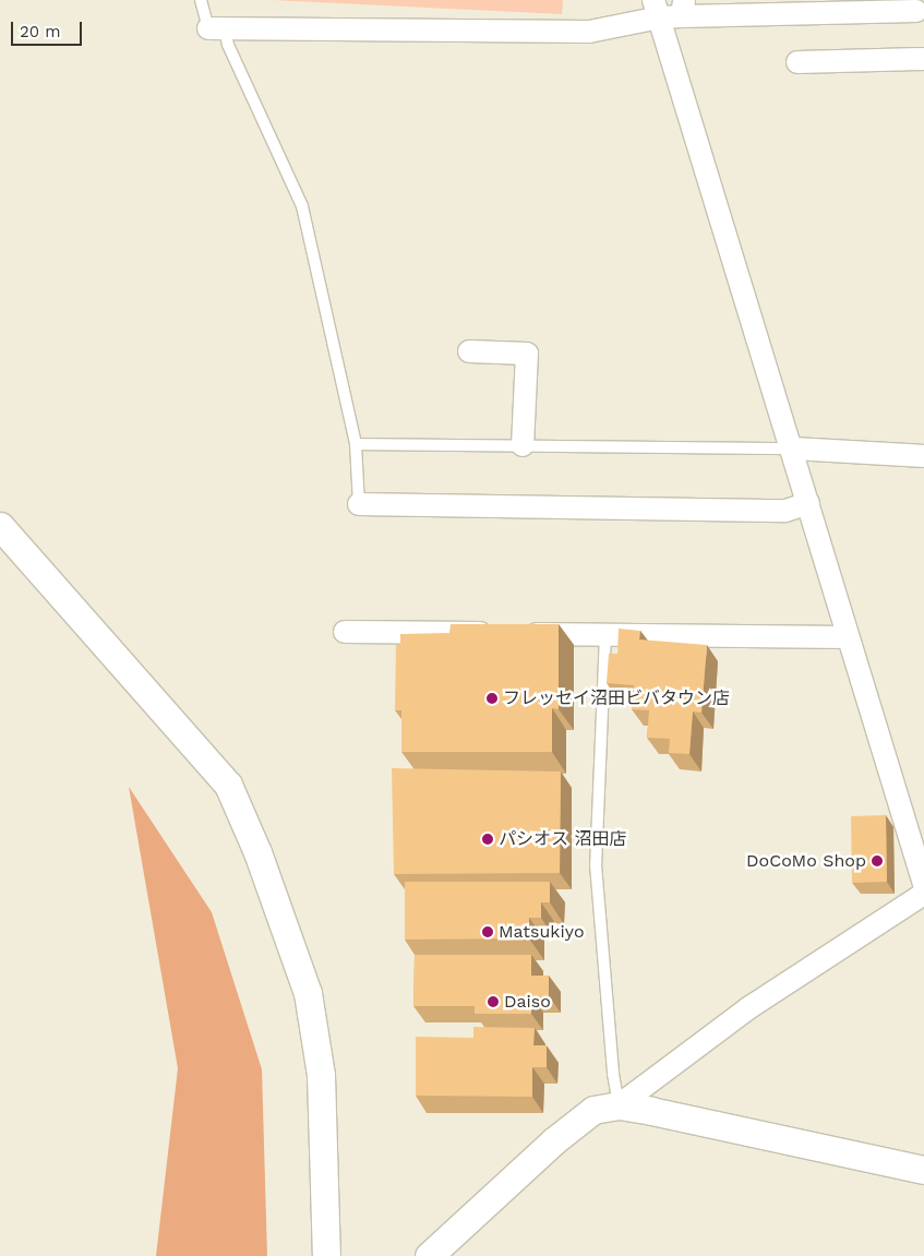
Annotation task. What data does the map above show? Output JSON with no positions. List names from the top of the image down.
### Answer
{
  "places": [
    "フレッセイ沼田ビバタウン店",
    "パシオス 沼田店",
    "DoCoMo Shop",
    "Matsukiyo",
    "Daiso"
  ],
  "scale_bar": "20 m"
}
